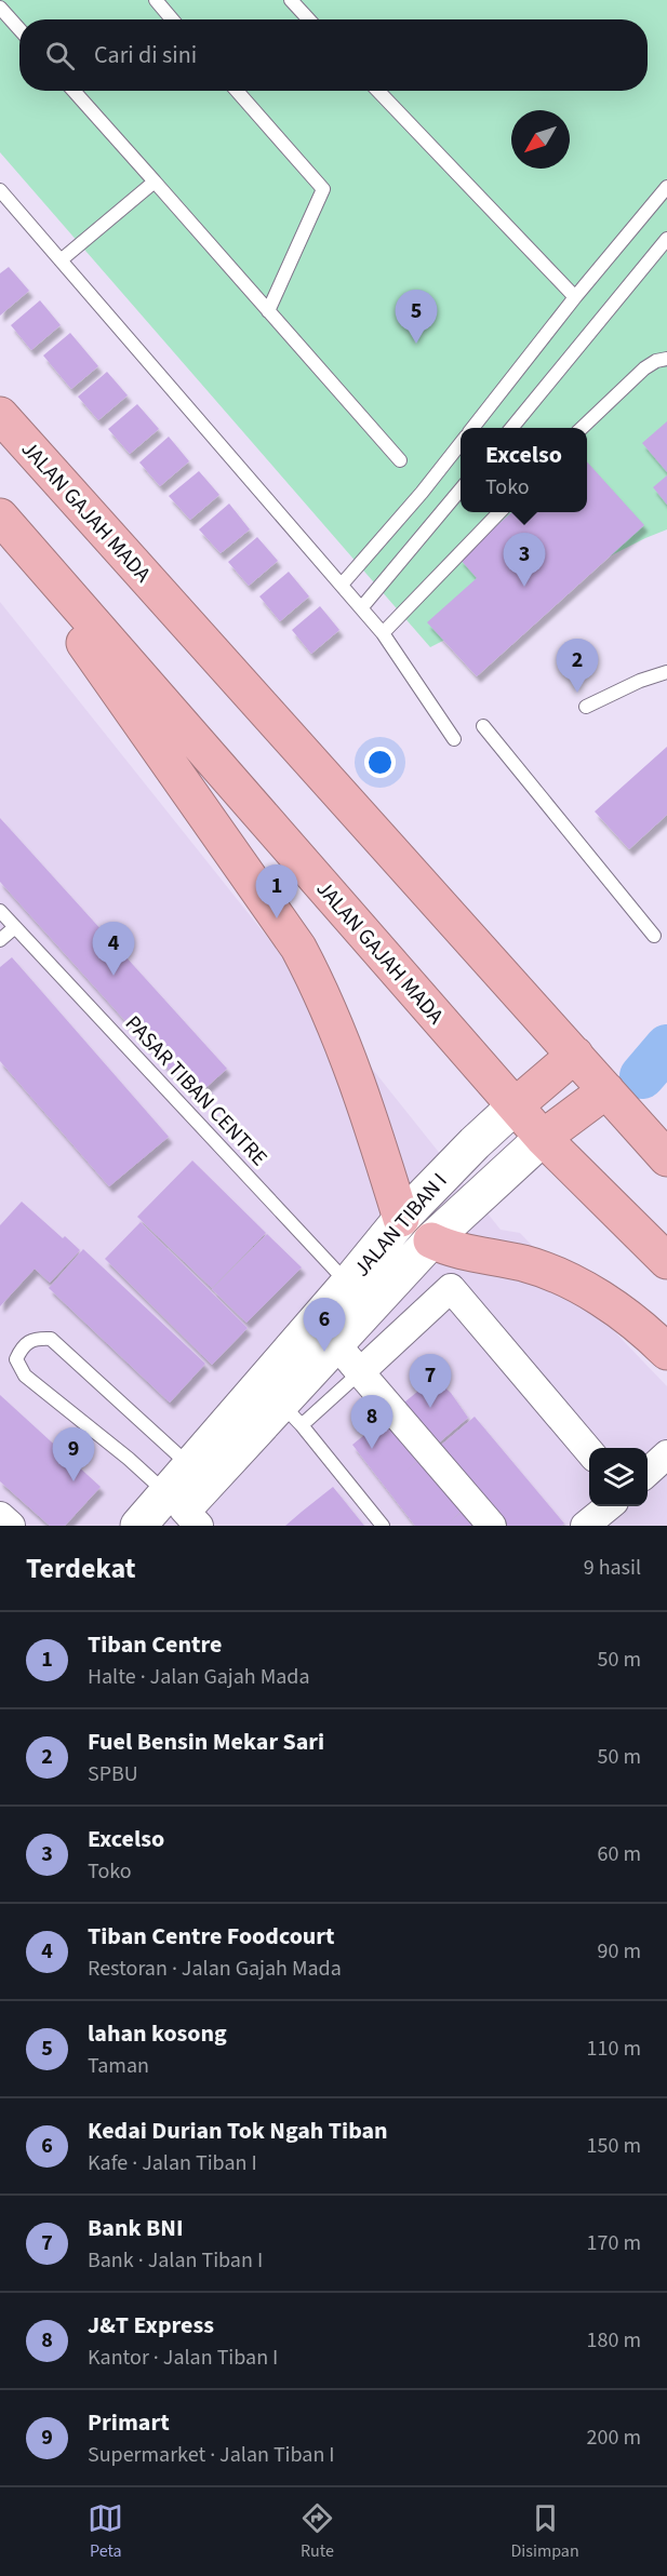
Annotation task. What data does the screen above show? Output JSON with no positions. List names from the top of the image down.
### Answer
{
  "streets": {
    "highway": ["JALAN GAJAH MADA"],
    "street": ["JALAN TIBAN I"],
    "lane": ["PASAR TIBAN CENTRE"]
  },
  "crossings": [
    ["JALAN GAJAH MADA", "JALAN TIBAN I"],
    ["PASAR TIBAN CENTRE", "JALAN TIBAN I"]
  ],
  "north": "bottom left",
  "page": {
    "search": "Cari di sini",
    "pins": [
      "5",
      "3",
      "2",
      "1",
      "4",
      "6",
      "7",
      "8",
      "9"
    ],
    "popup": ["Excelso", "Toko"],
    "heading": ["Terdekat", "9 hasil"],
    "list": [
      {
        "mark": "1",
        "name": "Tiban Centre",
        "note": "Halte · Jalan Gajah Mada",
        "value": "50 m"
      },
      {
        "mark": "2",
        "name": "Fuel Bensin Mekar Sari",
        "note": "SPBU",
        "value": "50 m"
      },
      {
        "mark": "3",
        "name": "Excelso",
        "note": "Toko",
        "value": "60 m"
      },
      {
        "mark": "4",
        "name": "Tiban Centre Foodcourt",
        "note": "Restoran · Jalan Gajah Mada",
        "value": "90 m"
      },
      {
        "mark": "5",
        "name": "lahan kosong",
        "note": "Taman",
        "value": "110 m"
      },
      {
        "mark": "6",
        "name": "Kedai Durian Tok Ngah Tiban",
        "note": "Kafe · Jalan Tiban I",
        "value": "150 m"
      },
      {
        "mark": "7",
        "name": "Bank BNI",
        "note": "Bank · Jalan Tiban I",
        "value": "170 m"
      },
      {
        "mark": "8",
        "name": "J&T Express",
        "note": "Kantor · Jalan Tiban I",
        "value": "180 m"
      },
      {
        "mark": "9",
        "name": "Primart",
        "note": "Supermarket · Jalan Tiban I",
        "value": "200 m"
      }
    ],
    "nav": ["Peta", "Rute", "Disimpan"]
  }
}
